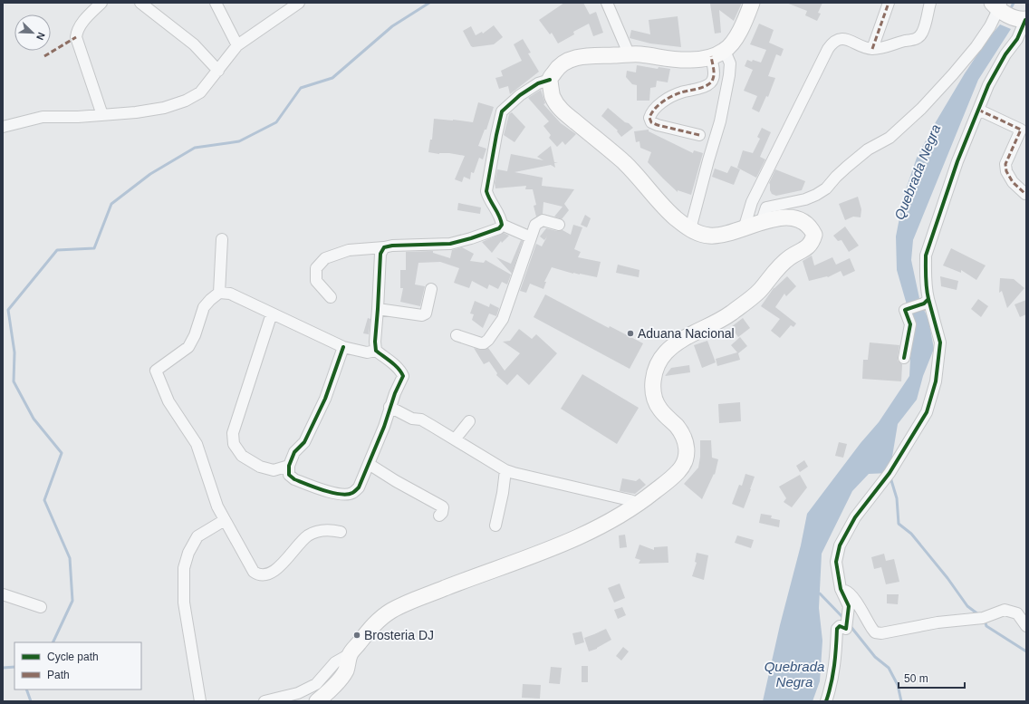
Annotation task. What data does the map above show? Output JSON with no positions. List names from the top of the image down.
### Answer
{
  "water": ["Quebrada Negra"],
  "places": ["Aduana Nacional", "Brosteria DJ"],
  "legend": ["Cycle path", "Path"],
  "scale_bar": "50 m",
  "north": "bottom right"
}
